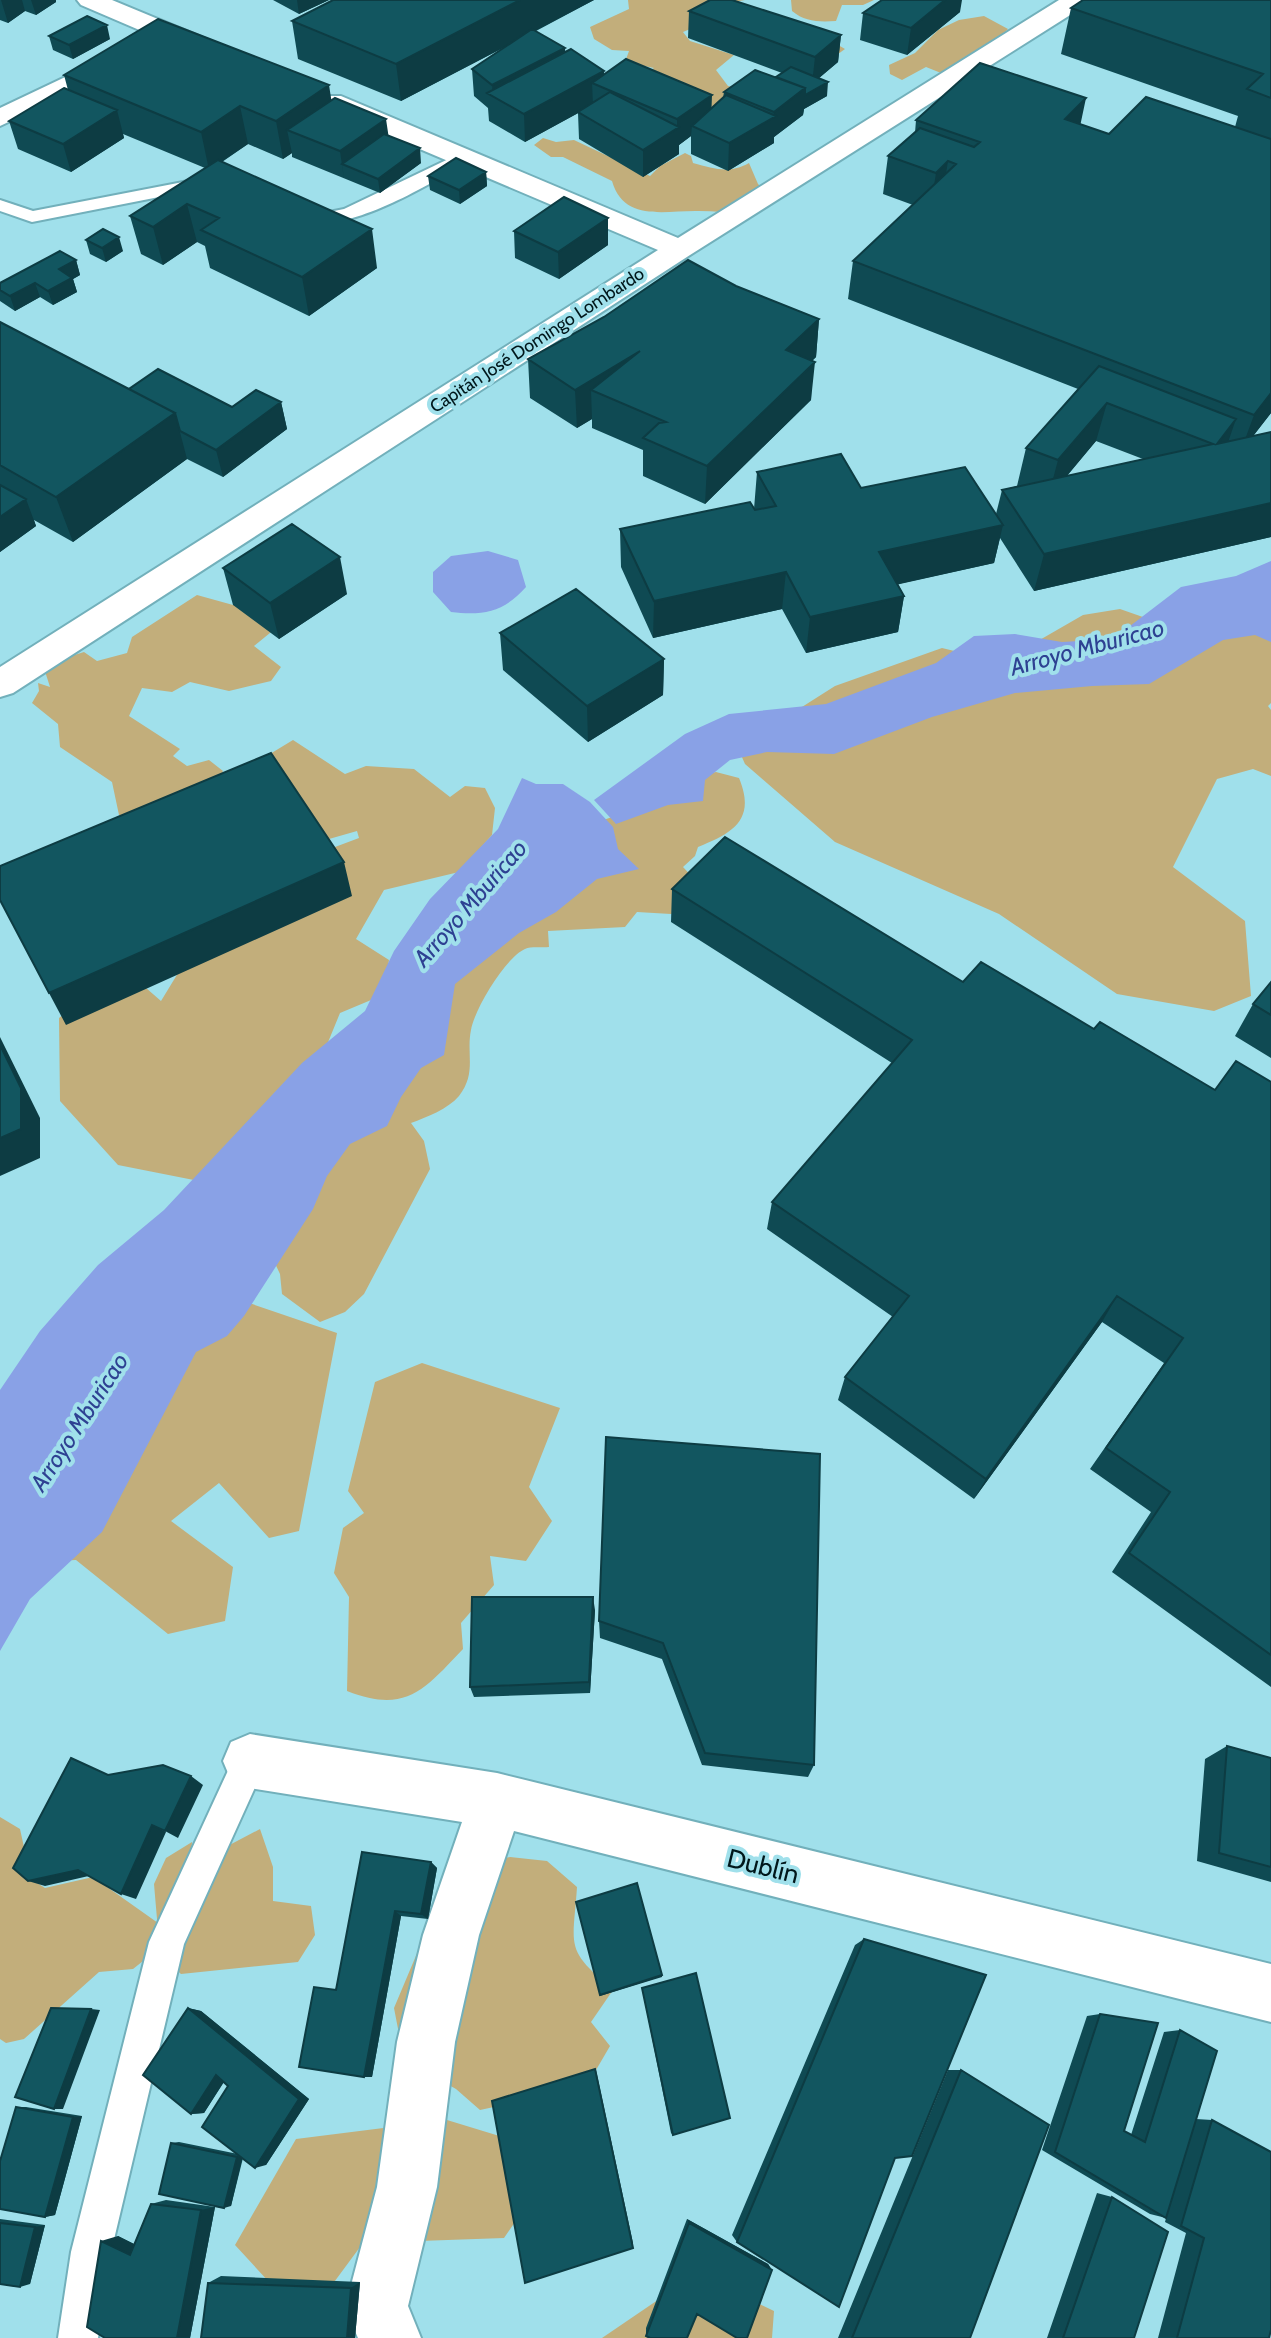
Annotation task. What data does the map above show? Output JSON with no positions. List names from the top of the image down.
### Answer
{
  "streets": {
    "street": ["Capitán José Domingo Lombardo", "Dublín"]
  },
  "water": ["Arroyo Mburicao"]
}
